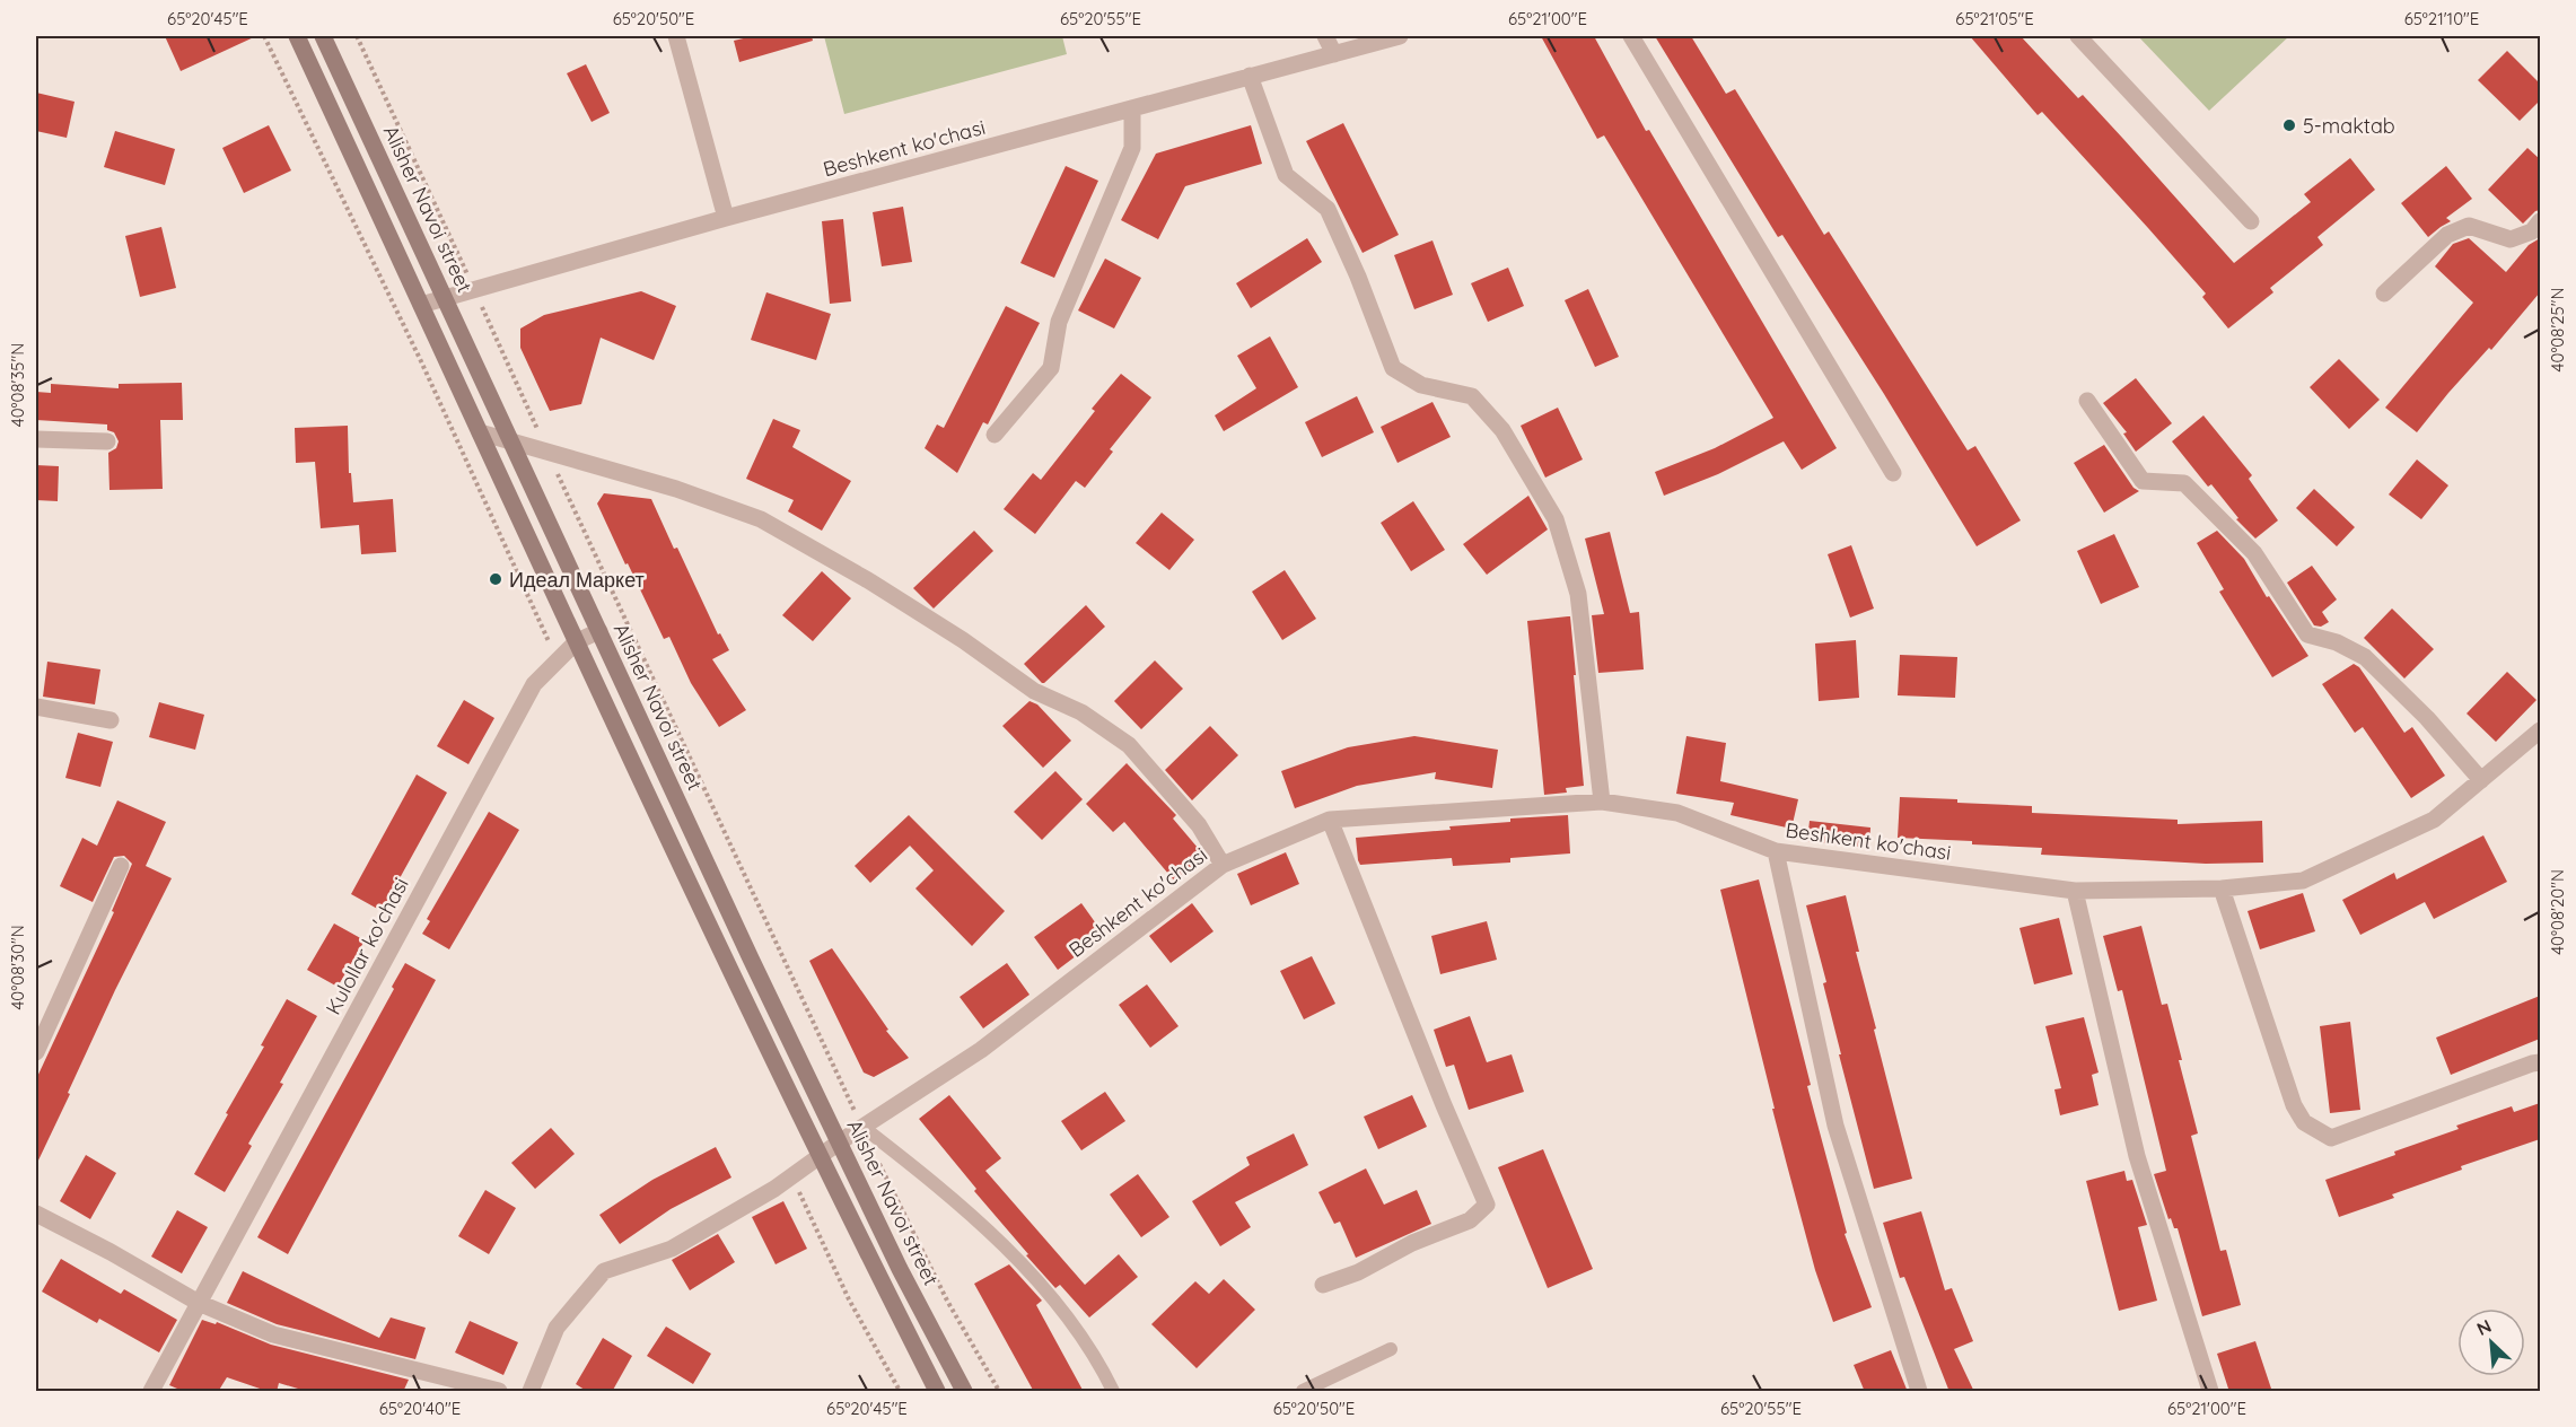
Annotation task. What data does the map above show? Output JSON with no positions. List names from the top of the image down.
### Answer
{
  "streets": {
    "main road": ["Alisher Navoi street"],
    "street": ["Beshkent ko'chasi", "Kulollar ko'chasi"]
  },
  "crossings": [
    ["Beshkent ko'chasi", "Alisher Navoi street"],
    ["Alisher Navoi street", "Kulollar ko'chasi"]
  ],
  "places": ["5-maktab", "Идеал Маркет"],
  "north": "top left",
  "coordinates": [
    "65°20'45\"E",
    "65°20'50\"E",
    "65°20'55\"E",
    "65°21'00\"E",
    "65°21'05\"E",
    "65°21'10\"E",
    "40°08'25\"N",
    "40°08'35\"N",
    "40°08'20\"N",
    "40°08'30\"N",
    "65°20'40\"E"
  ]
}
